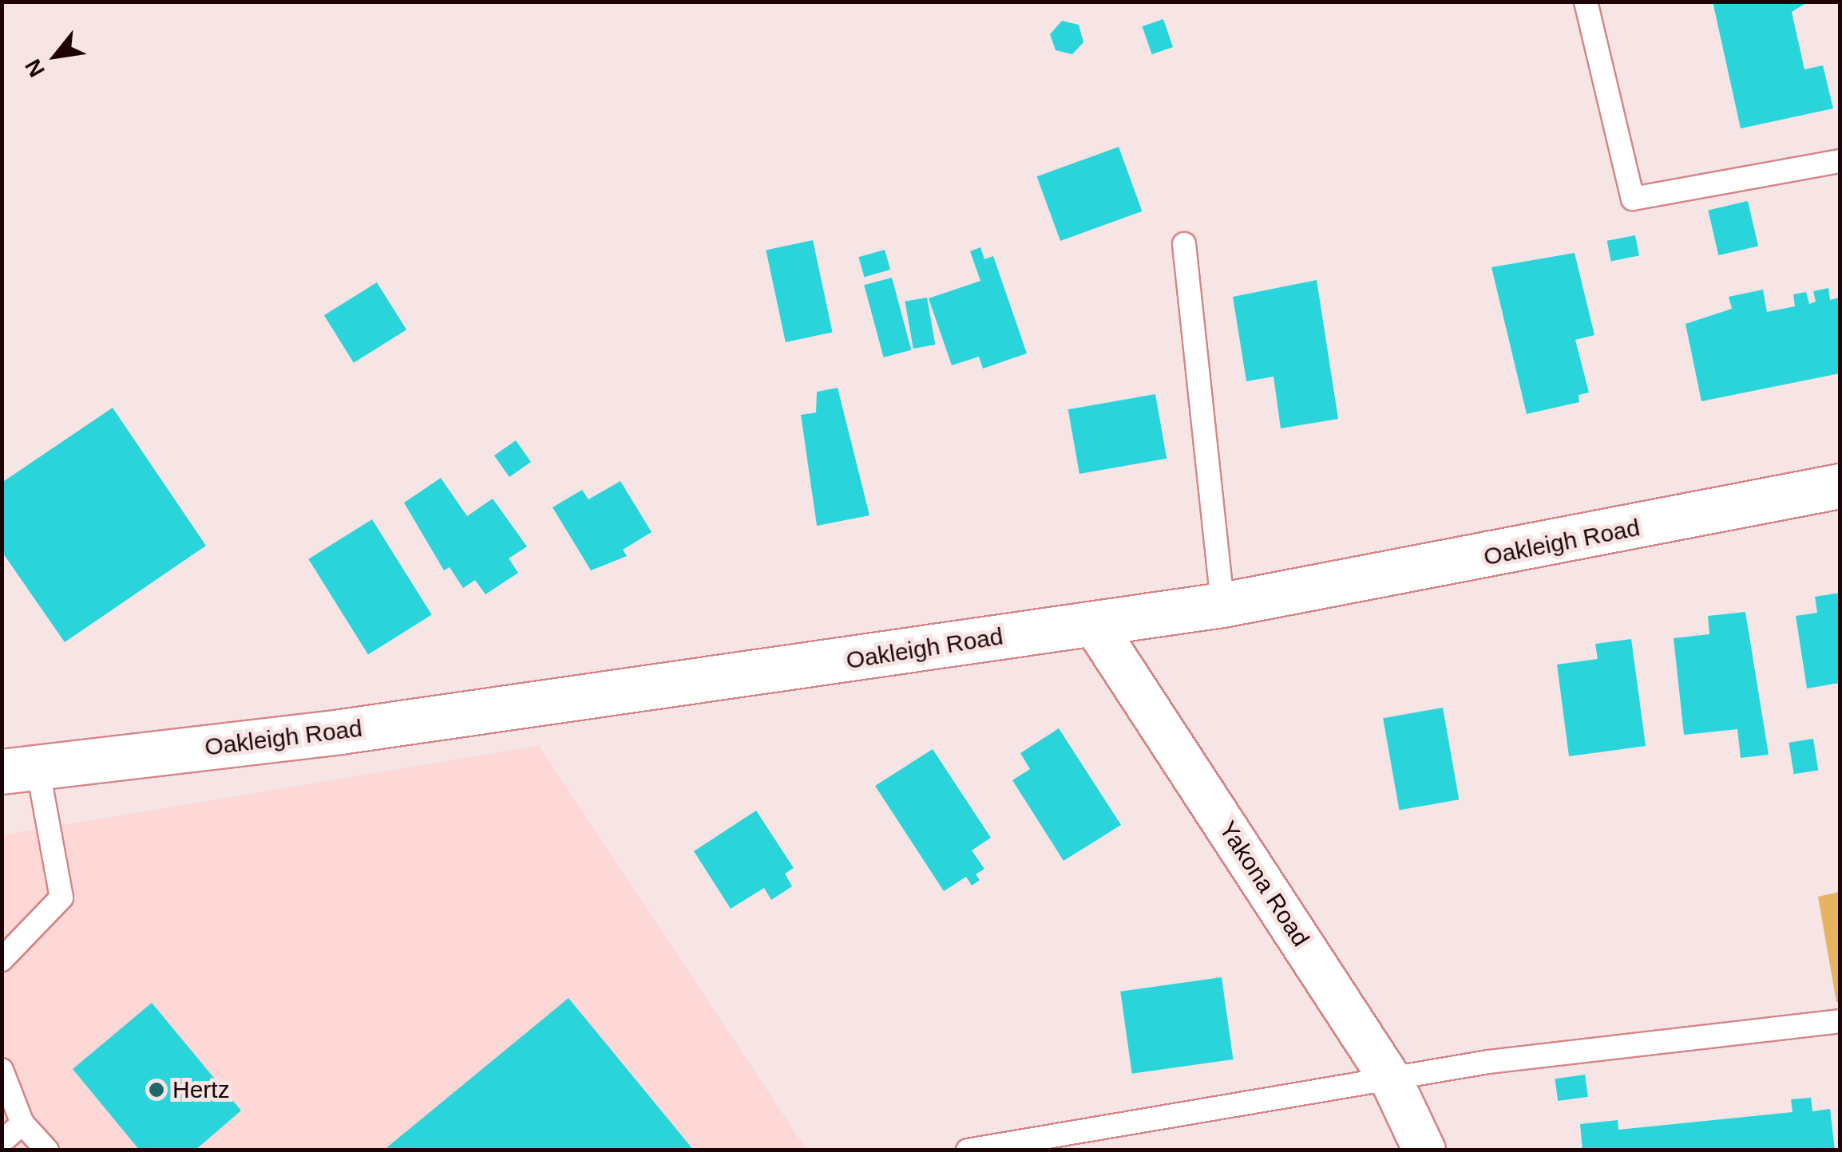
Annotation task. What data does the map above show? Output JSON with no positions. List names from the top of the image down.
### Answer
{
  "streets": {
    "street": ["Oakleigh Road", "Yakona Road"]
  },
  "crossings": [
    ["Oakleigh Road", "Yakona Road"]
  ],
  "places": ["Hertz"],
  "north": "bottom left"
}
